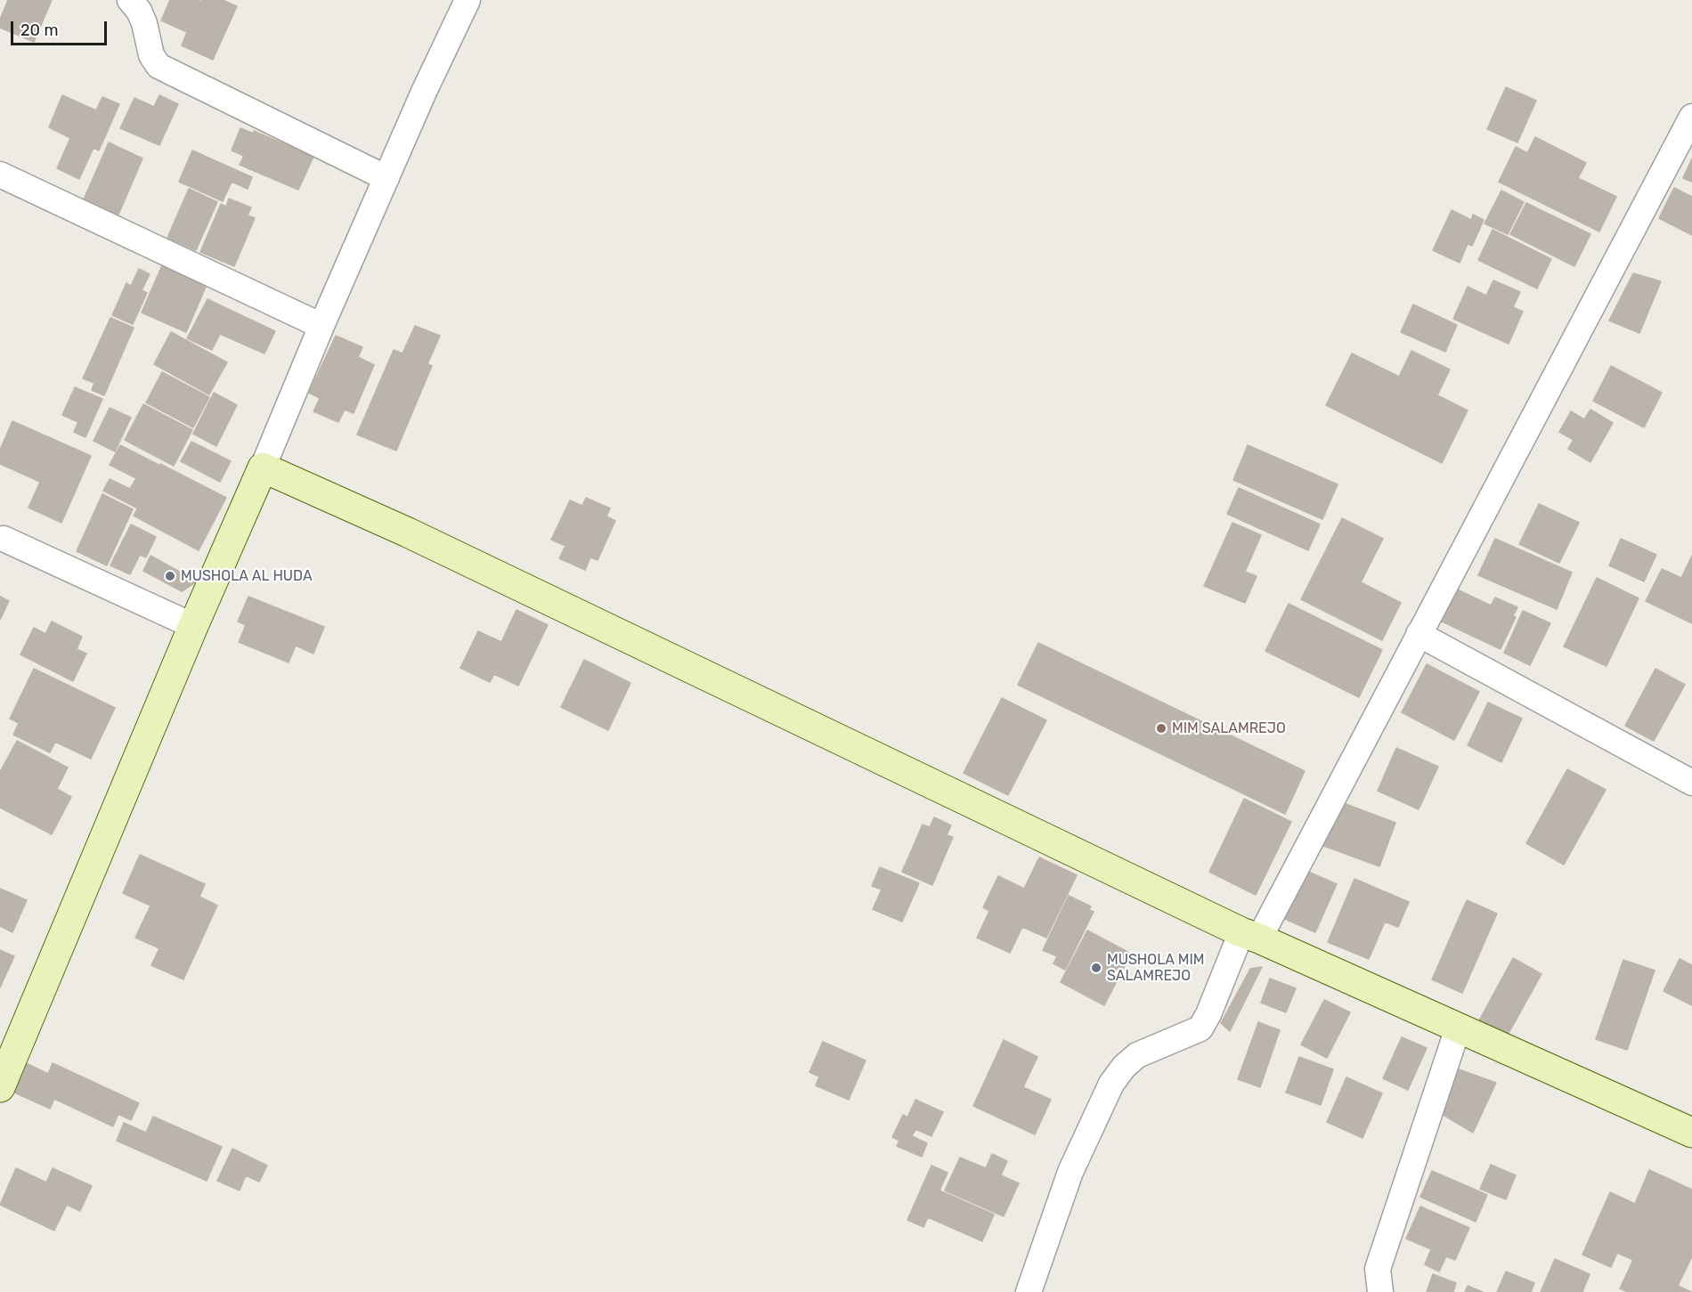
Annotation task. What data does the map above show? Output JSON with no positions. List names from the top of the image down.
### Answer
{
  "places": ["MUSHOLA AL HUDA", "MIM SALAMREJO", "MUSHOLA MIM SALAMREJO"],
  "scale_bar": "20 m"
}
